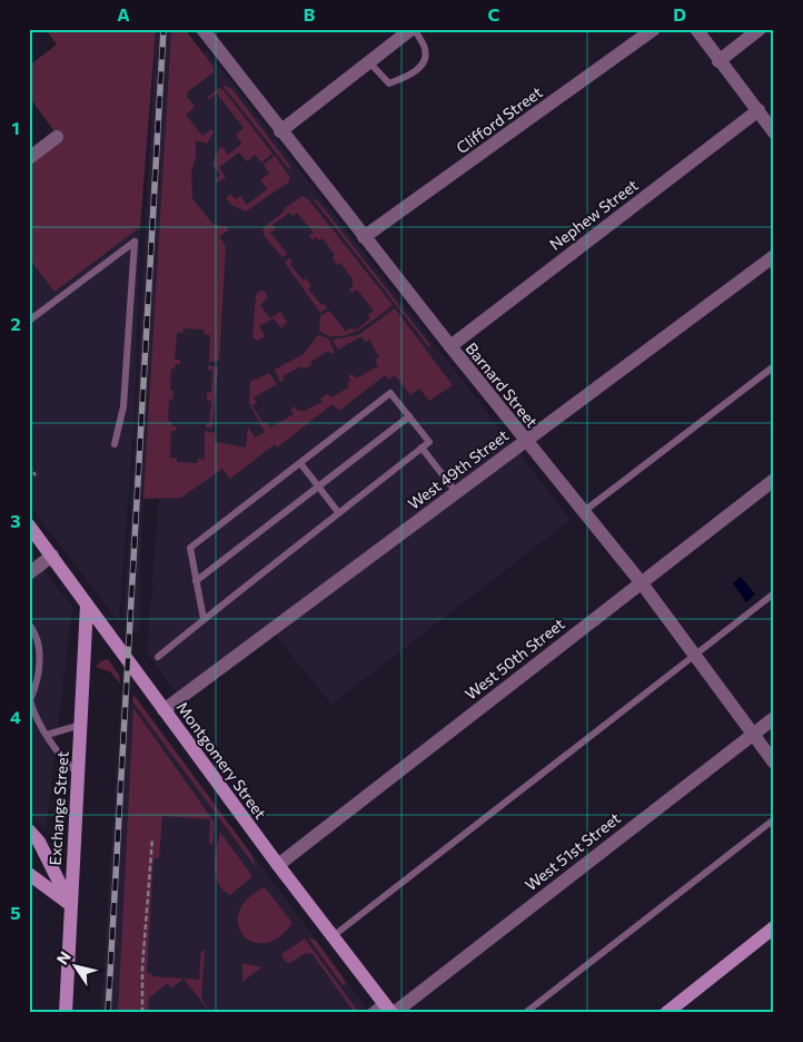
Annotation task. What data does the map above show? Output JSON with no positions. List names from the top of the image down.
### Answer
{
  "streets": {
    "main road": ["Montgomery Street", "Exchange Street"],
    "street": [
      "Clifford Street",
      "Nephew Street",
      "Barnard Street",
      "West 49th Street",
      "West 50th Street",
      "West 51st Street"
    ]
  },
  "crossings": [
    ["Clifford Street", "Barnard Street"],
    ["Nephew Street", "Barnard Street"],
    ["Barnard Street", "West 49th Street"],
    ["Barnard Street", "West 50th Street"],
    ["Barnard Street", "West 51st Street"],
    ["West 49th Street", "Montgomery Street"],
    ["West 50th Street", "Montgomery Street"],
    ["Montgomery Street", "Exchange Street"],
    ["Montgomery Street", "West 51st Street"]
  ],
  "north": "top left",
  "grid": {
    "columns": [
      "A",
      "B",
      "C",
      "D"
    ],
    "rows": [
      "1",
      "2",
      "3",
      "4",
      "5"
    ]
  }
}
